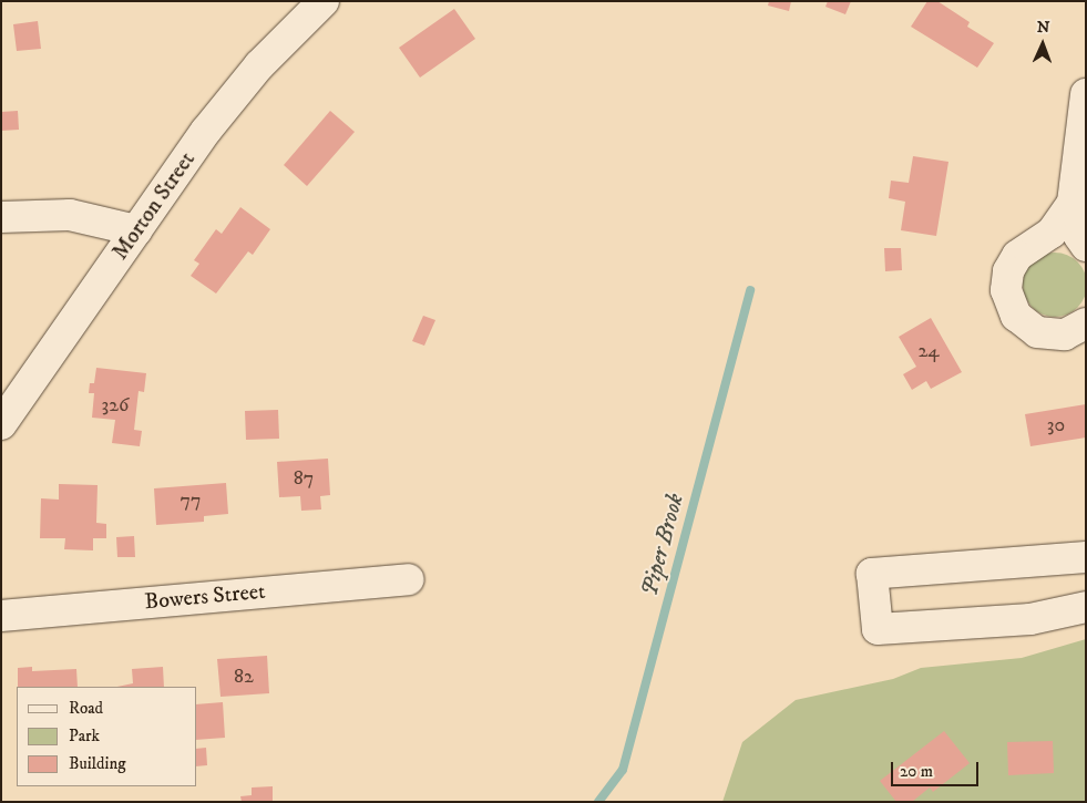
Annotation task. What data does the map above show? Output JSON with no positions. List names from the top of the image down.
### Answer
{
  "streets": {
    "street": ["Morton Street", "Bowers Street"]
  },
  "water": ["Piper Brook"],
  "house_numbers": [
    "24",
    "326",
    "30",
    "87",
    "77",
    "82"
  ],
  "legend": ["Road", "Park", "Building"],
  "scale_bar": "20 m",
  "north": "top"
}
